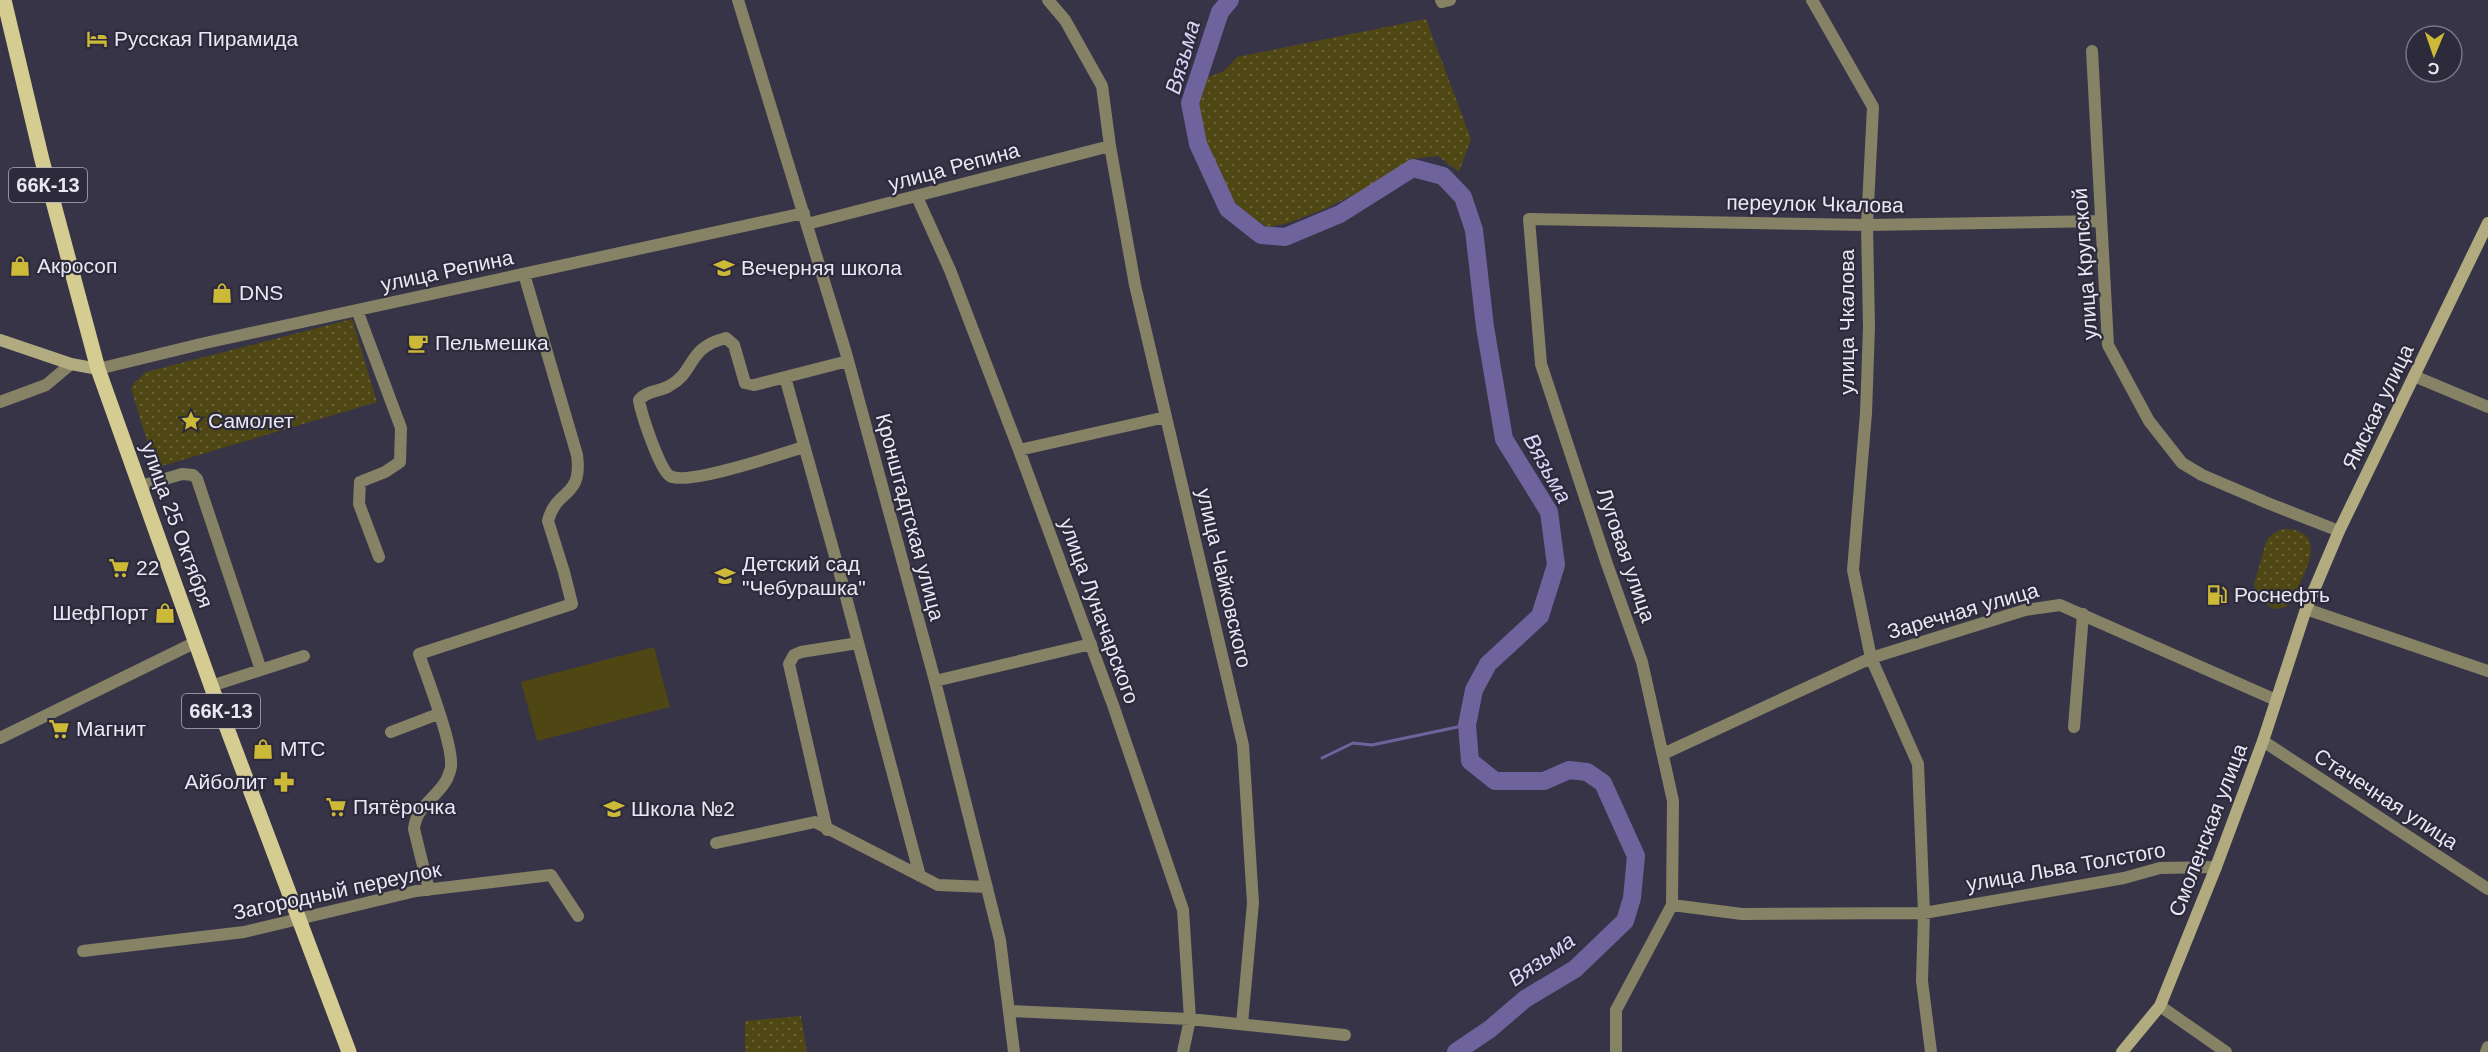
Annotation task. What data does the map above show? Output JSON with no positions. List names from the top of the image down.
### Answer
{
  "streets": {
    "main road": [
      "66К-13",
      "Ямская улица",
      "улица 25 Октября",
      "Смоленская улица"
    ],
    "street": [
      "улица Репина",
      "переулок Чкалова",
      "улица Крупской",
      "улица Чкалова",
      "Кронштадтская улица",
      "Луговая улица",
      "улица Чайковского",
      "улица Луначарского",
      "Заречная улица",
      "Стачечная улица",
      "улица Льва Толстого",
      "Загородный переулок"
    ]
  },
  "crossings": [
    ["улица Репина", "Кронштадтская улица"],
    ["улица Репина", "улица 25 Октября"],
    ["улица Репина", "улица Чайковского"],
    ["улица Репина", "улица Луначарского"],
    ["переулок Чкалова", "улица Крупской"],
    ["переулок Чкалова", "улица Чкалова"],
    ["переулок Чкалова", "Луговая улица"],
    ["улица Крупской", "Ямская улица"],
    ["улица Чкалова", "Заречная улица"],
    ["Ямская улица", "Смоленская улица"],
    ["улица 25 Октября", "Загородный переулок"],
    ["Луговая улица", "Заречная улица"],
    ["Луговая улица", "улица Льва Толстого"],
    ["Заречная улица", "Смоленская улица"],
    ["Стачечная улица", "Смоленская улица"],
    ["Смоленская улица", "улица Льва Толстого"]
  ],
  "water": ["Вязьма"],
  "places": {
    "hotel": ["Русская Пирамида"],
    "shop": [
      "Акросоп",
      "DNS",
      "ШефПорт",
      "МТС"
    ],
    "school or university": ["Вечерняя школа", "Детский сад \"Чебурашка\"", "Школа №2"],
    "cafe": ["Пельмешка"],
    "place": ["Самолет"],
    "supermarket": ["22", "Магнит", "Пятёрочка"],
    "fuel station": ["Роснефть"],
    "pharmacy": ["Айболит"]
  },
  "north": "bottom"
}
